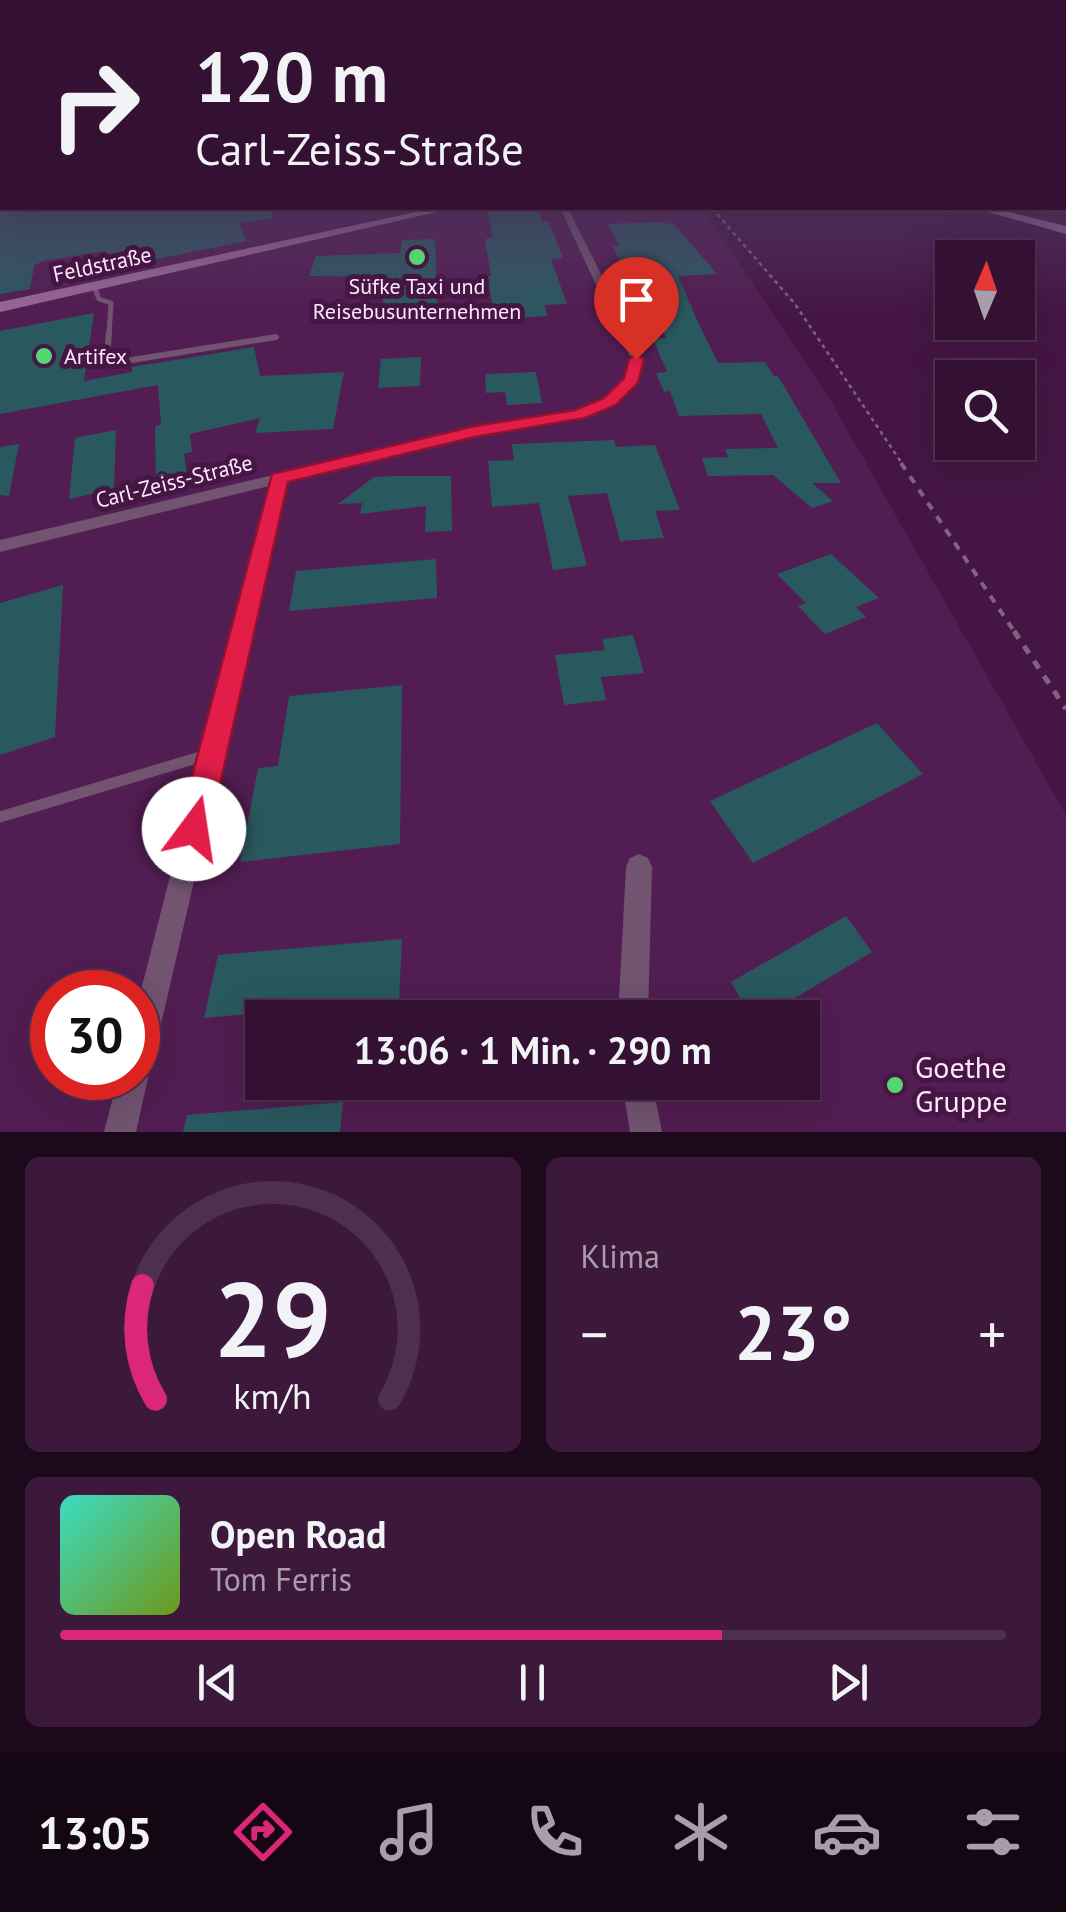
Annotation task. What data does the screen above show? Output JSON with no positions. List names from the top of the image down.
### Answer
{
  "streets": {
    "street": ["Feldstraße", "Carl-Zeiss-Straße"]
  },
  "places": ["Süfke Taxi und Reisebusunternehmen", "Artifex", "Goethe Gruppe"],
  "north": "top",
  "page": {
    "turn": ["120 m", "Carl-Zeiss-Straße"],
    "limit": "30",
    "trip": "13:06 · 1 Min. · 290 m",
    "tile": "Klima",
    "heat": ["−", "23°", "+"],
    "song": ["Open Road", "Tom Ferris"],
    "tabs": "13:05",
    "gauge": ["29", "km/h"]
  }
}
